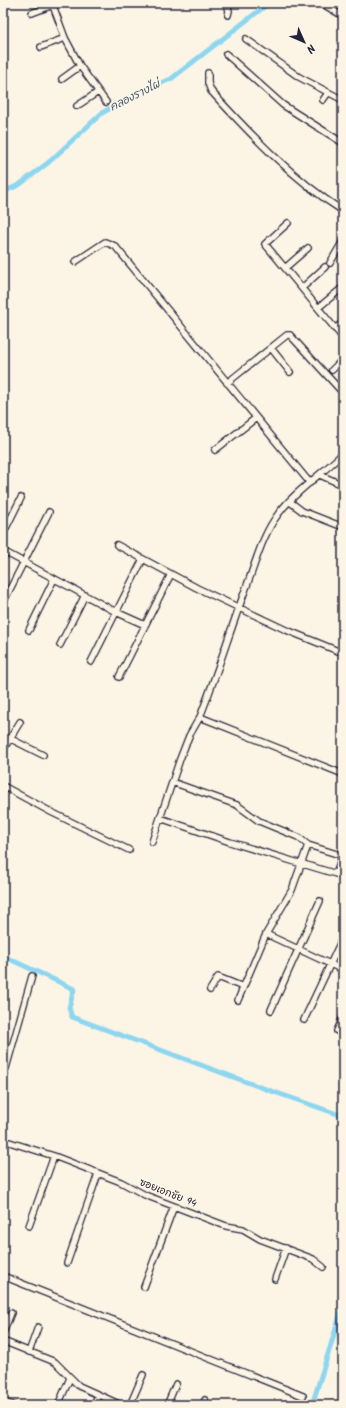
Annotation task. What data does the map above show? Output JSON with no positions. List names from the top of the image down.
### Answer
{
  "streets": {
    "street": ["ซอยเอกชัย 94"]
  },
  "water": ["คลองรางไผ่"],
  "north": "bottom right"
}
